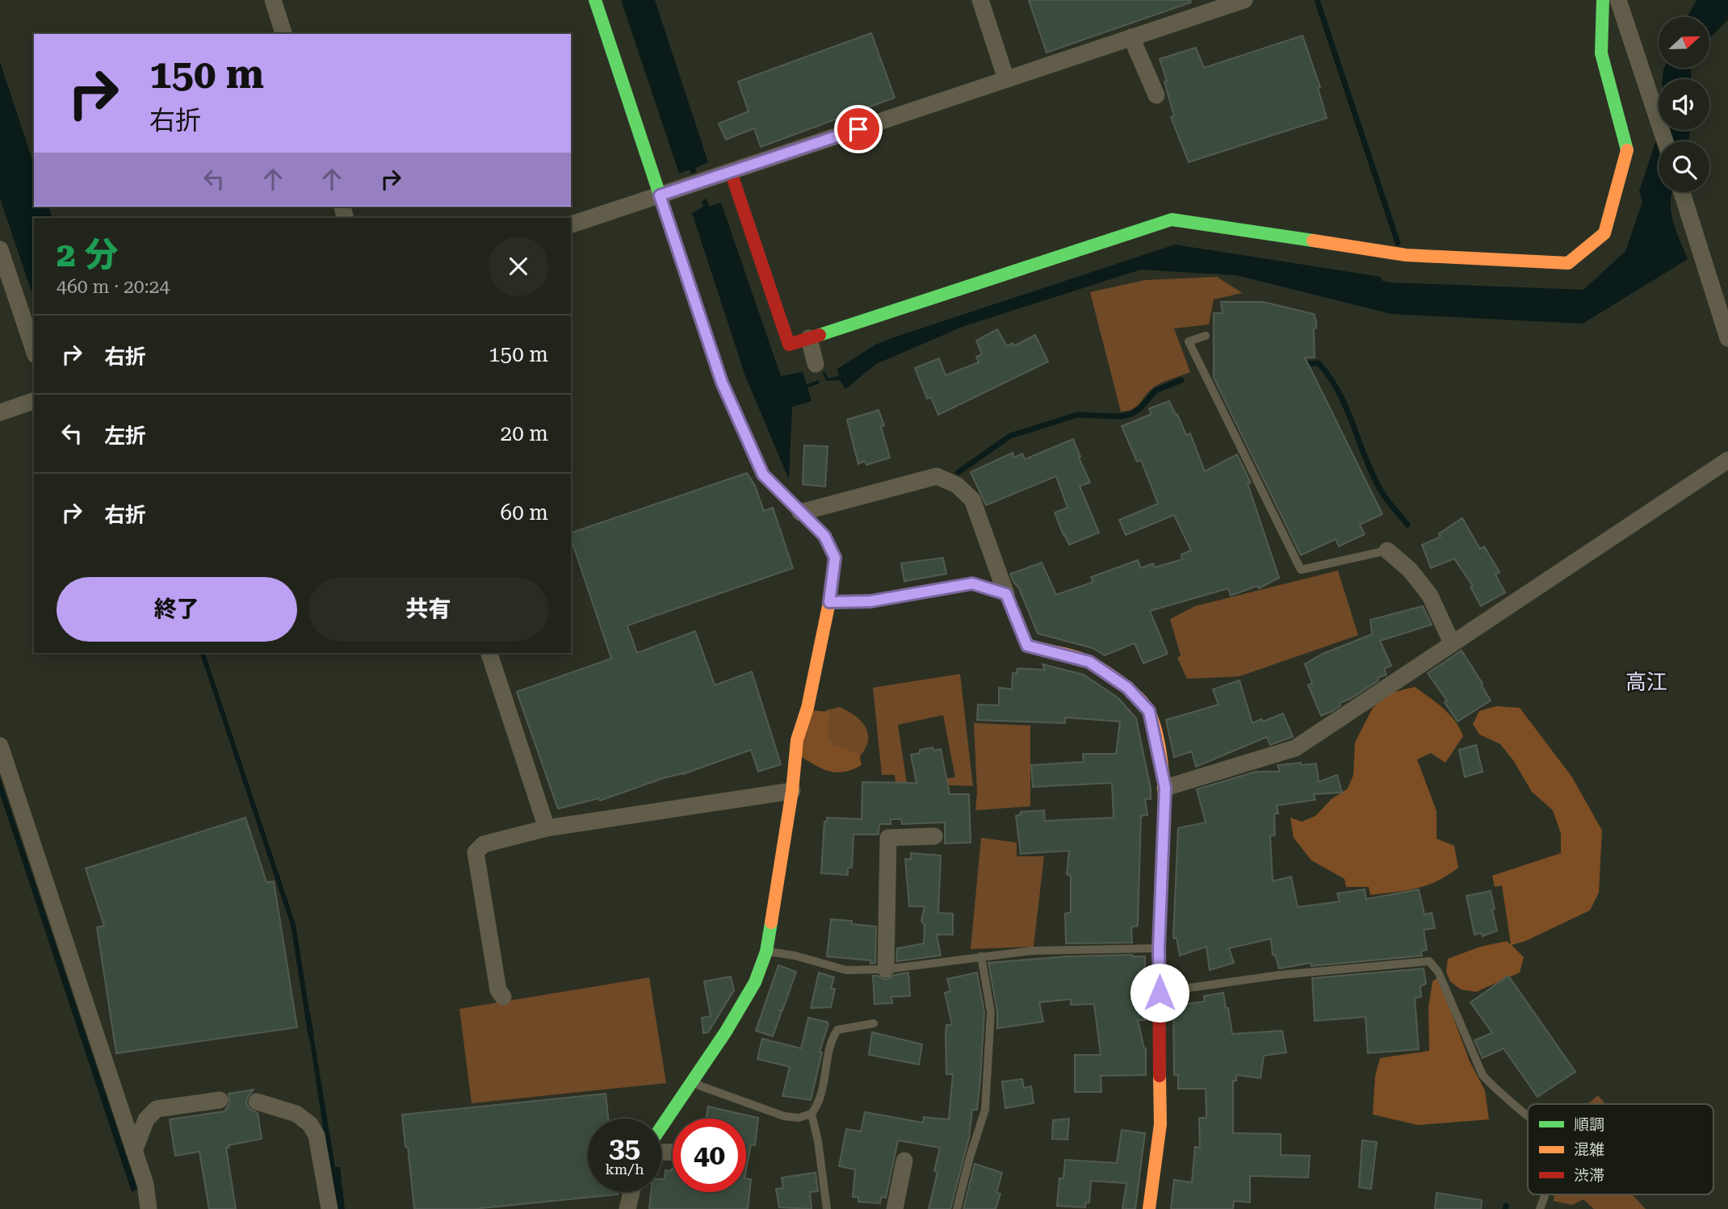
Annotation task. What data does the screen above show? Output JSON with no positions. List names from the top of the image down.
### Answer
{
  "districts": ["高江"],
  "legend": ["順調", "混雑", "渋滞"],
  "north": "right",
  "page": {
    "turn": ["150 m", "右折"],
    "heading": ["2 分", "460 m · 20:24"],
    "list": [
      {
        "name": "右折",
        "value": "150 m"
      },
      {
        "name": "左折",
        "value": "20 m"
      },
      {
        "name": "右折",
        "value": "60 m"
      }
    ],
    "buttons": ["終了", "共有"],
    "speed": "35 km/h",
    "limit": "40"
  }
}
